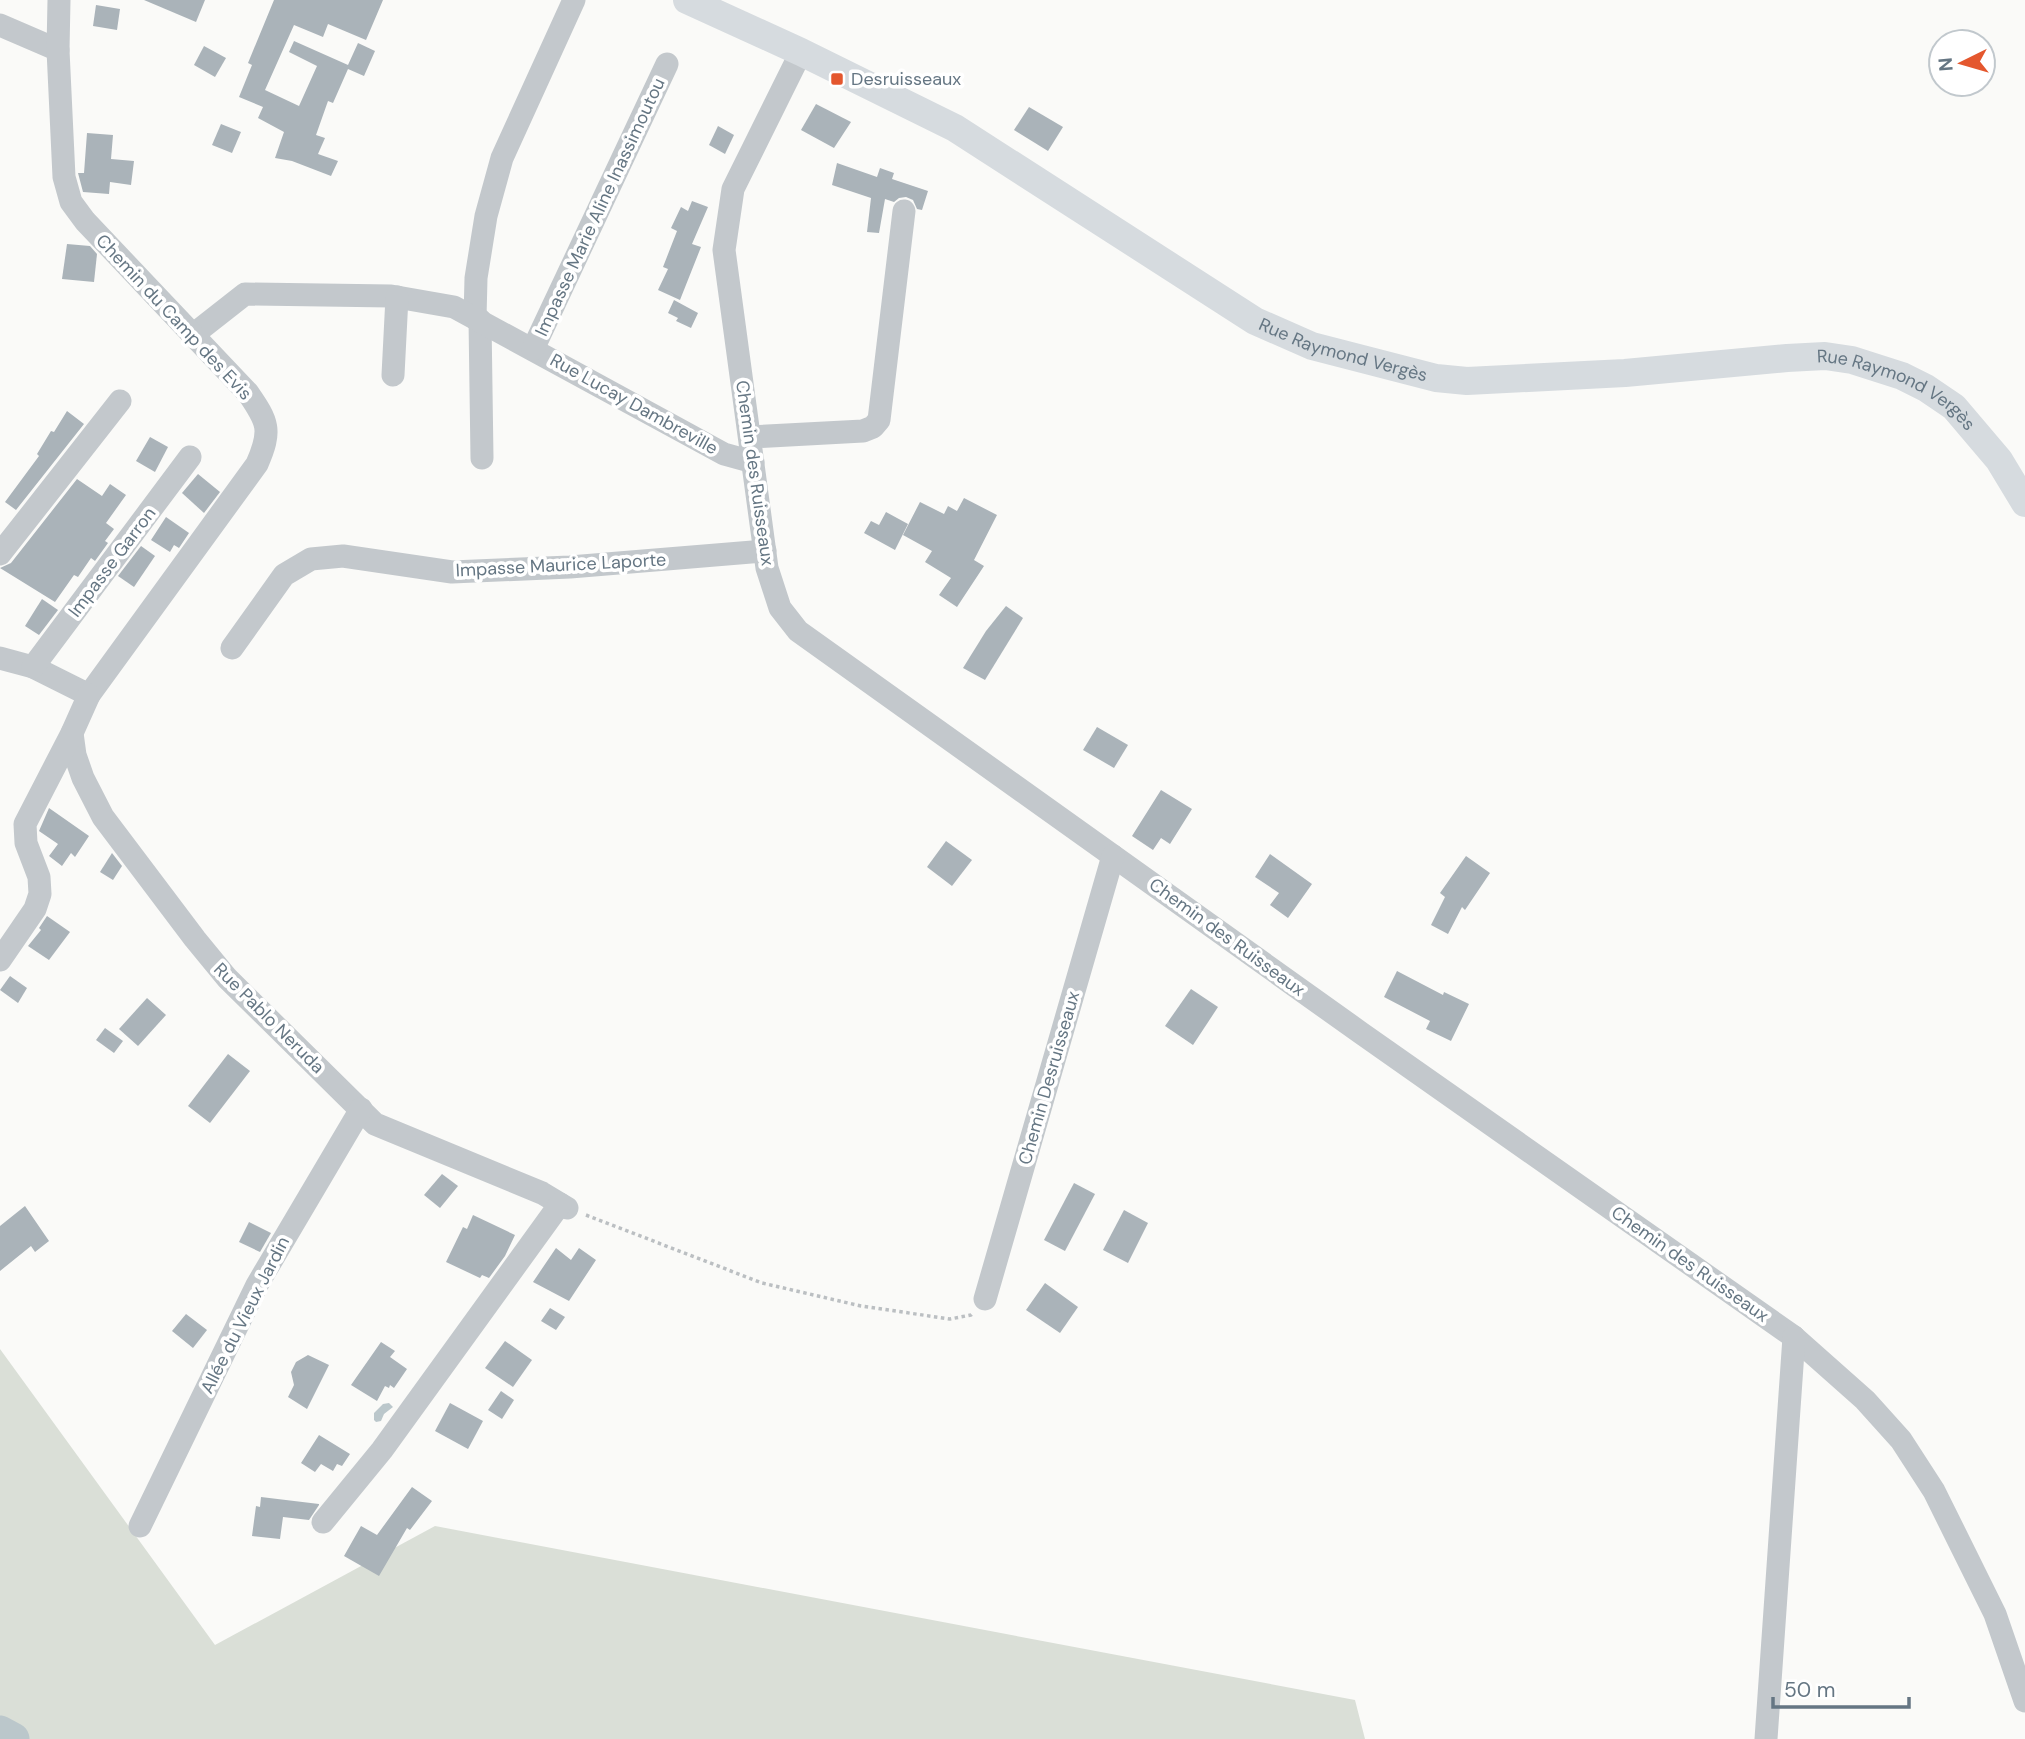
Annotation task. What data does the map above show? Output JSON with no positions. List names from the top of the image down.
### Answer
{
  "streets": {
    "main road": ["Rue Raymond Vergès"],
    "street": [
      "Impasse Marie Aline Inassimoutou",
      "Chemin du Camp des Evis",
      "Rue Lucay Dambreville",
      "Chemin des Ruisseaux",
      "Impasse Garron",
      "Impasse Maurice Laporte",
      "Rue Pablo Neruda",
      "Chemin Desruisseaux",
      "Allée du Vieux Jardin"
    ]
  },
  "crossings": [
    ["Impasse Marie Aline Inassimoutou", "Rue Lucay Dambreville"],
    ["Chemin du Camp des Evis", "Rue Lucay Dambreville"],
    ["Chemin du Camp des Evis", "Rue Pablo Neruda"],
    ["Rue Raymond Vergès", "Chemin des Ruisseaux"],
    ["Rue Lucay Dambreville", "Chemin des Ruisseaux"],
    ["Chemin des Ruisseaux", "Impasse Maurice Laporte"],
    ["Chemin des Ruisseaux", "Chemin Desruisseaux"],
    ["Rue Pablo Neruda", "Allée du Vieux Jardin"]
  ],
  "places": {
    "transit": ["Desruisseaux"]
  },
  "scale_bar": "50 m",
  "north": "left"
}
